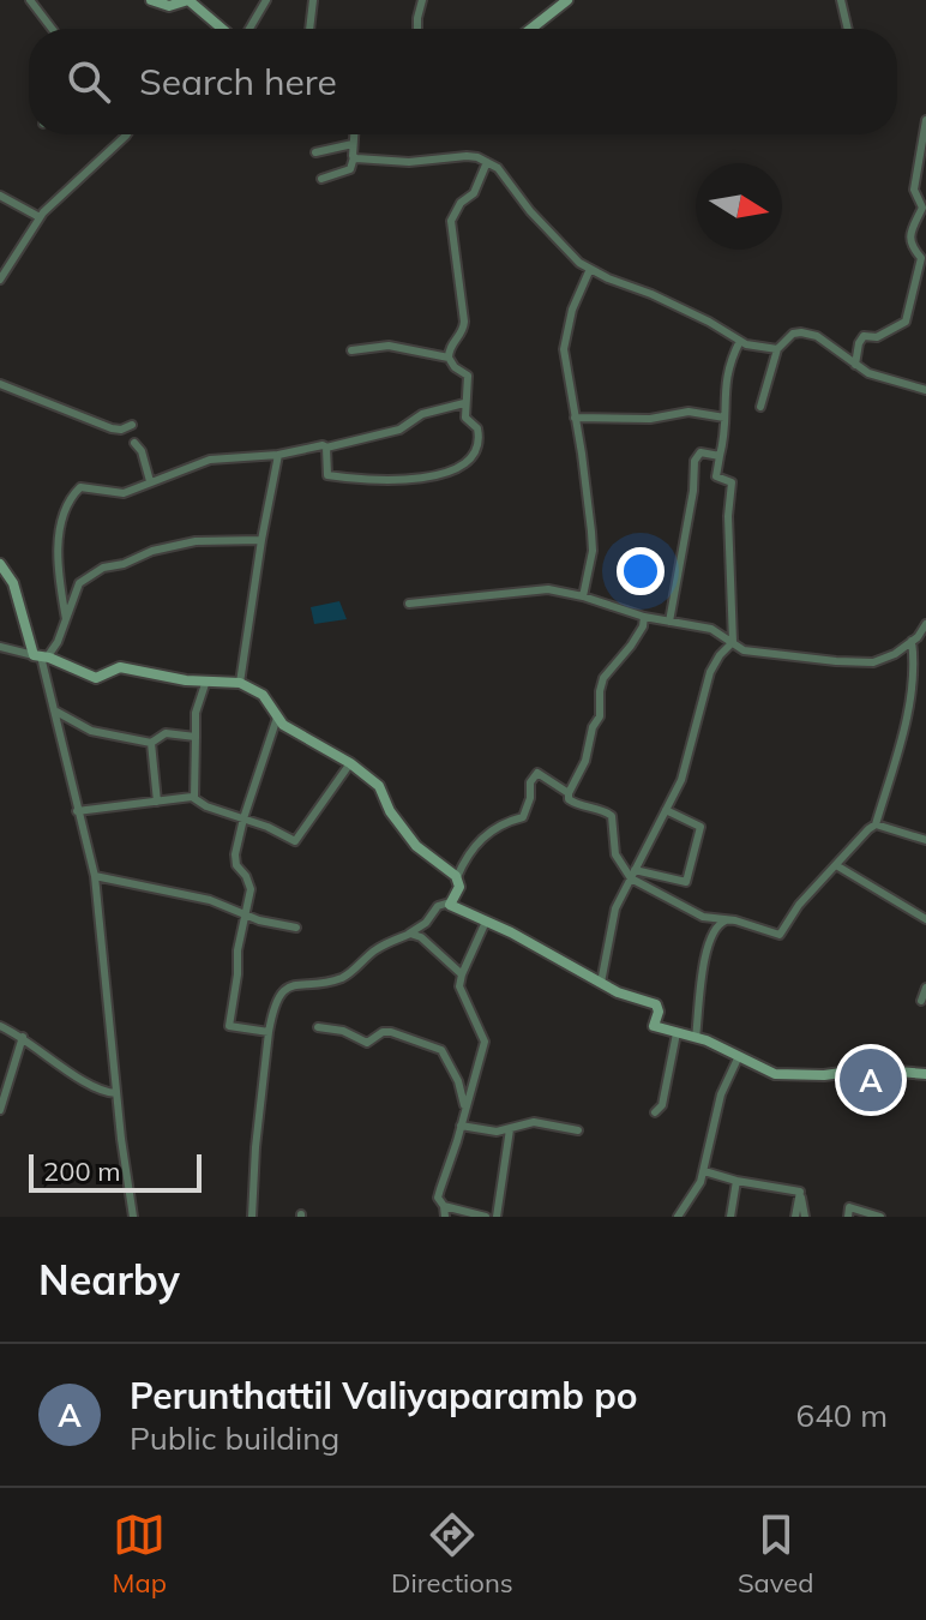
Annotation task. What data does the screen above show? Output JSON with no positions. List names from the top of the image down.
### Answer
{
  "scale_bar": "200 m",
  "north": "right",
  "page": {
    "search": "Search here",
    "pins": "A",
    "scale": "200 m",
    "heading": "Nearby",
    "list": [
      {
        "mark": "A",
        "name": "Perunthattil Valiyaparamb po",
        "note": "Public building",
        "value": "640 m"
      }
    ],
    "nav": ["Map", "Directions", "Saved"]
  }
}
